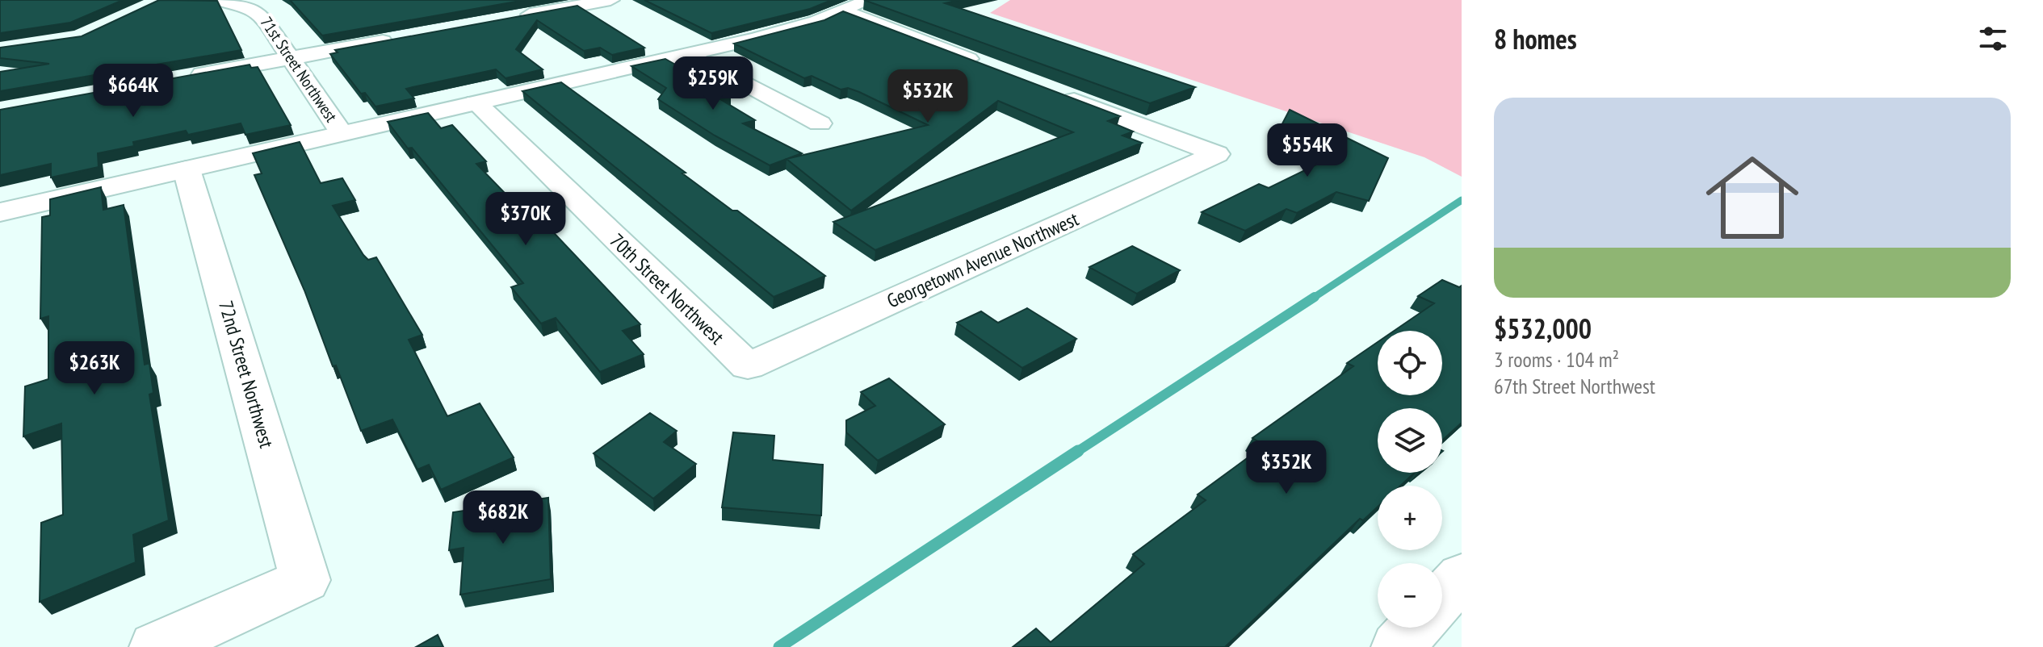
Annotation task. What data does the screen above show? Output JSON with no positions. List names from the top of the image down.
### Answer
{
  "streets": {
    "street": [
      "71st Street Northwest",
      "Georgetown Avenue Northwest",
      "70th Street Northwest",
      "72nd Street Northwest"
    ]
  },
  "crossings": [
    ["Georgetown Avenue Northwest", "70th Street Northwest"]
  ],
  "page": {
    "heading": "8 homes",
    "price": [
      "$259K",
      "$664K",
      "$532K",
      "$554K",
      "$370K",
      "$263K",
      "$352K",
      "$682K"
    ],
    "list": [
      {
        "name": "$532,000",
        "note": "3 rooms · 104 m² · 67th Street Northwest"
      }
    ],
    "map_buttons": ["+", "−"]
  }
}
